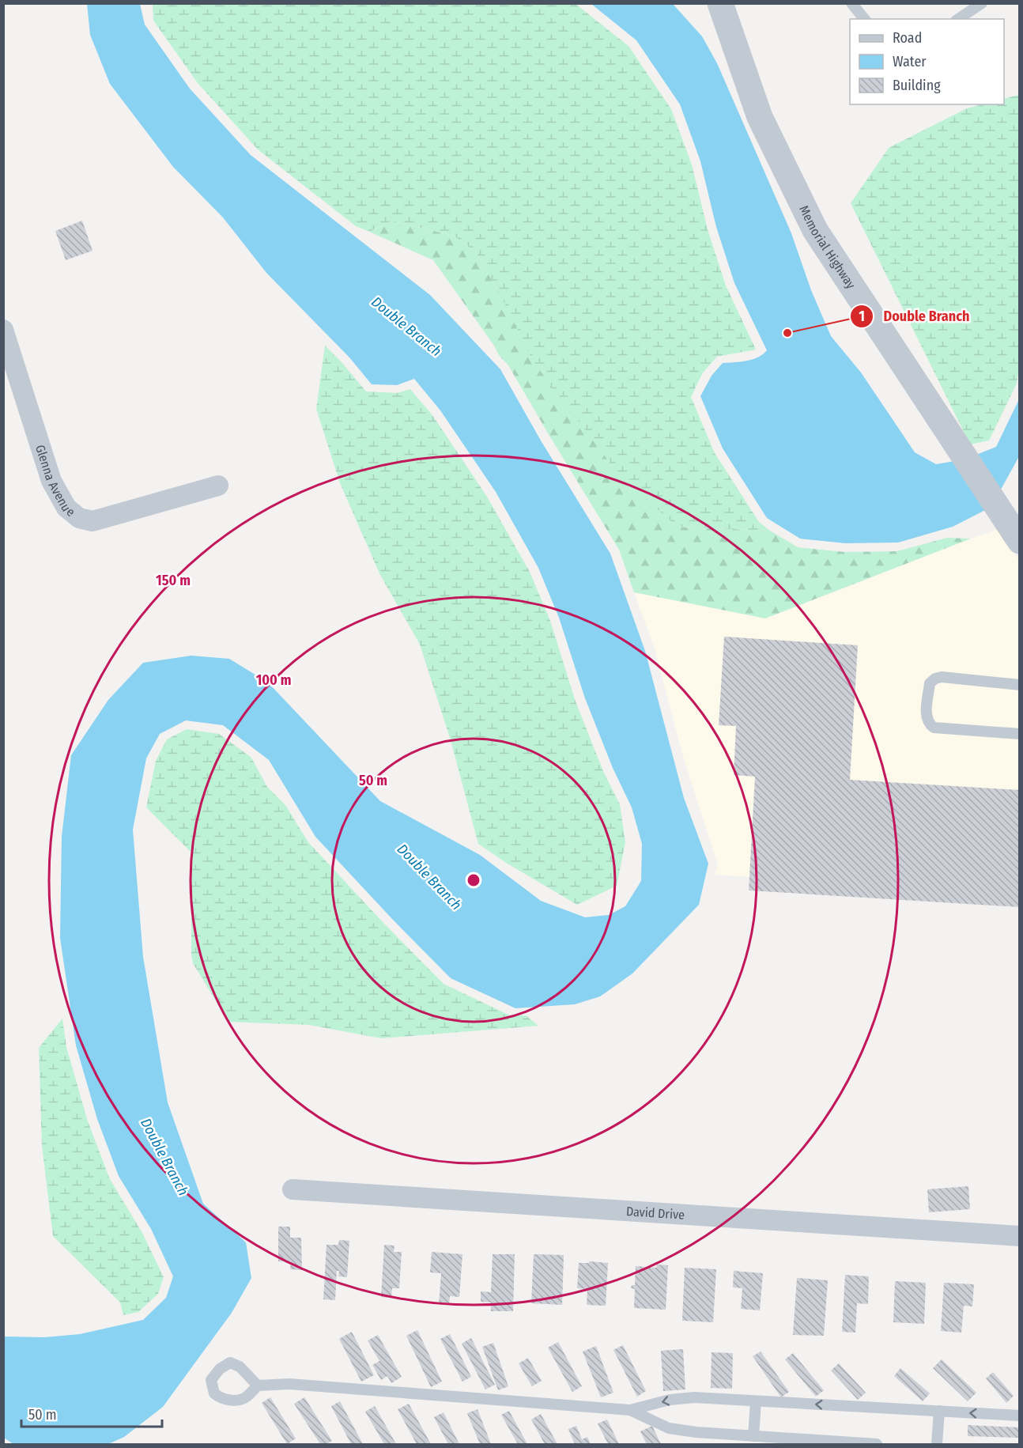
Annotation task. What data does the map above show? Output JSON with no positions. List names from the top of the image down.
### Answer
{
  "streets": {
    "street": ["Memorial Highway", "Glenna Avenue", "David Drive"]
  },
  "water": ["Double Branch"],
  "places": ["Double Branch"],
  "legend": ["Road", "Water", "Building"],
  "scale_bar": "50 m",
  "rings": ["150 m", "100 m", "50 m"]
}
